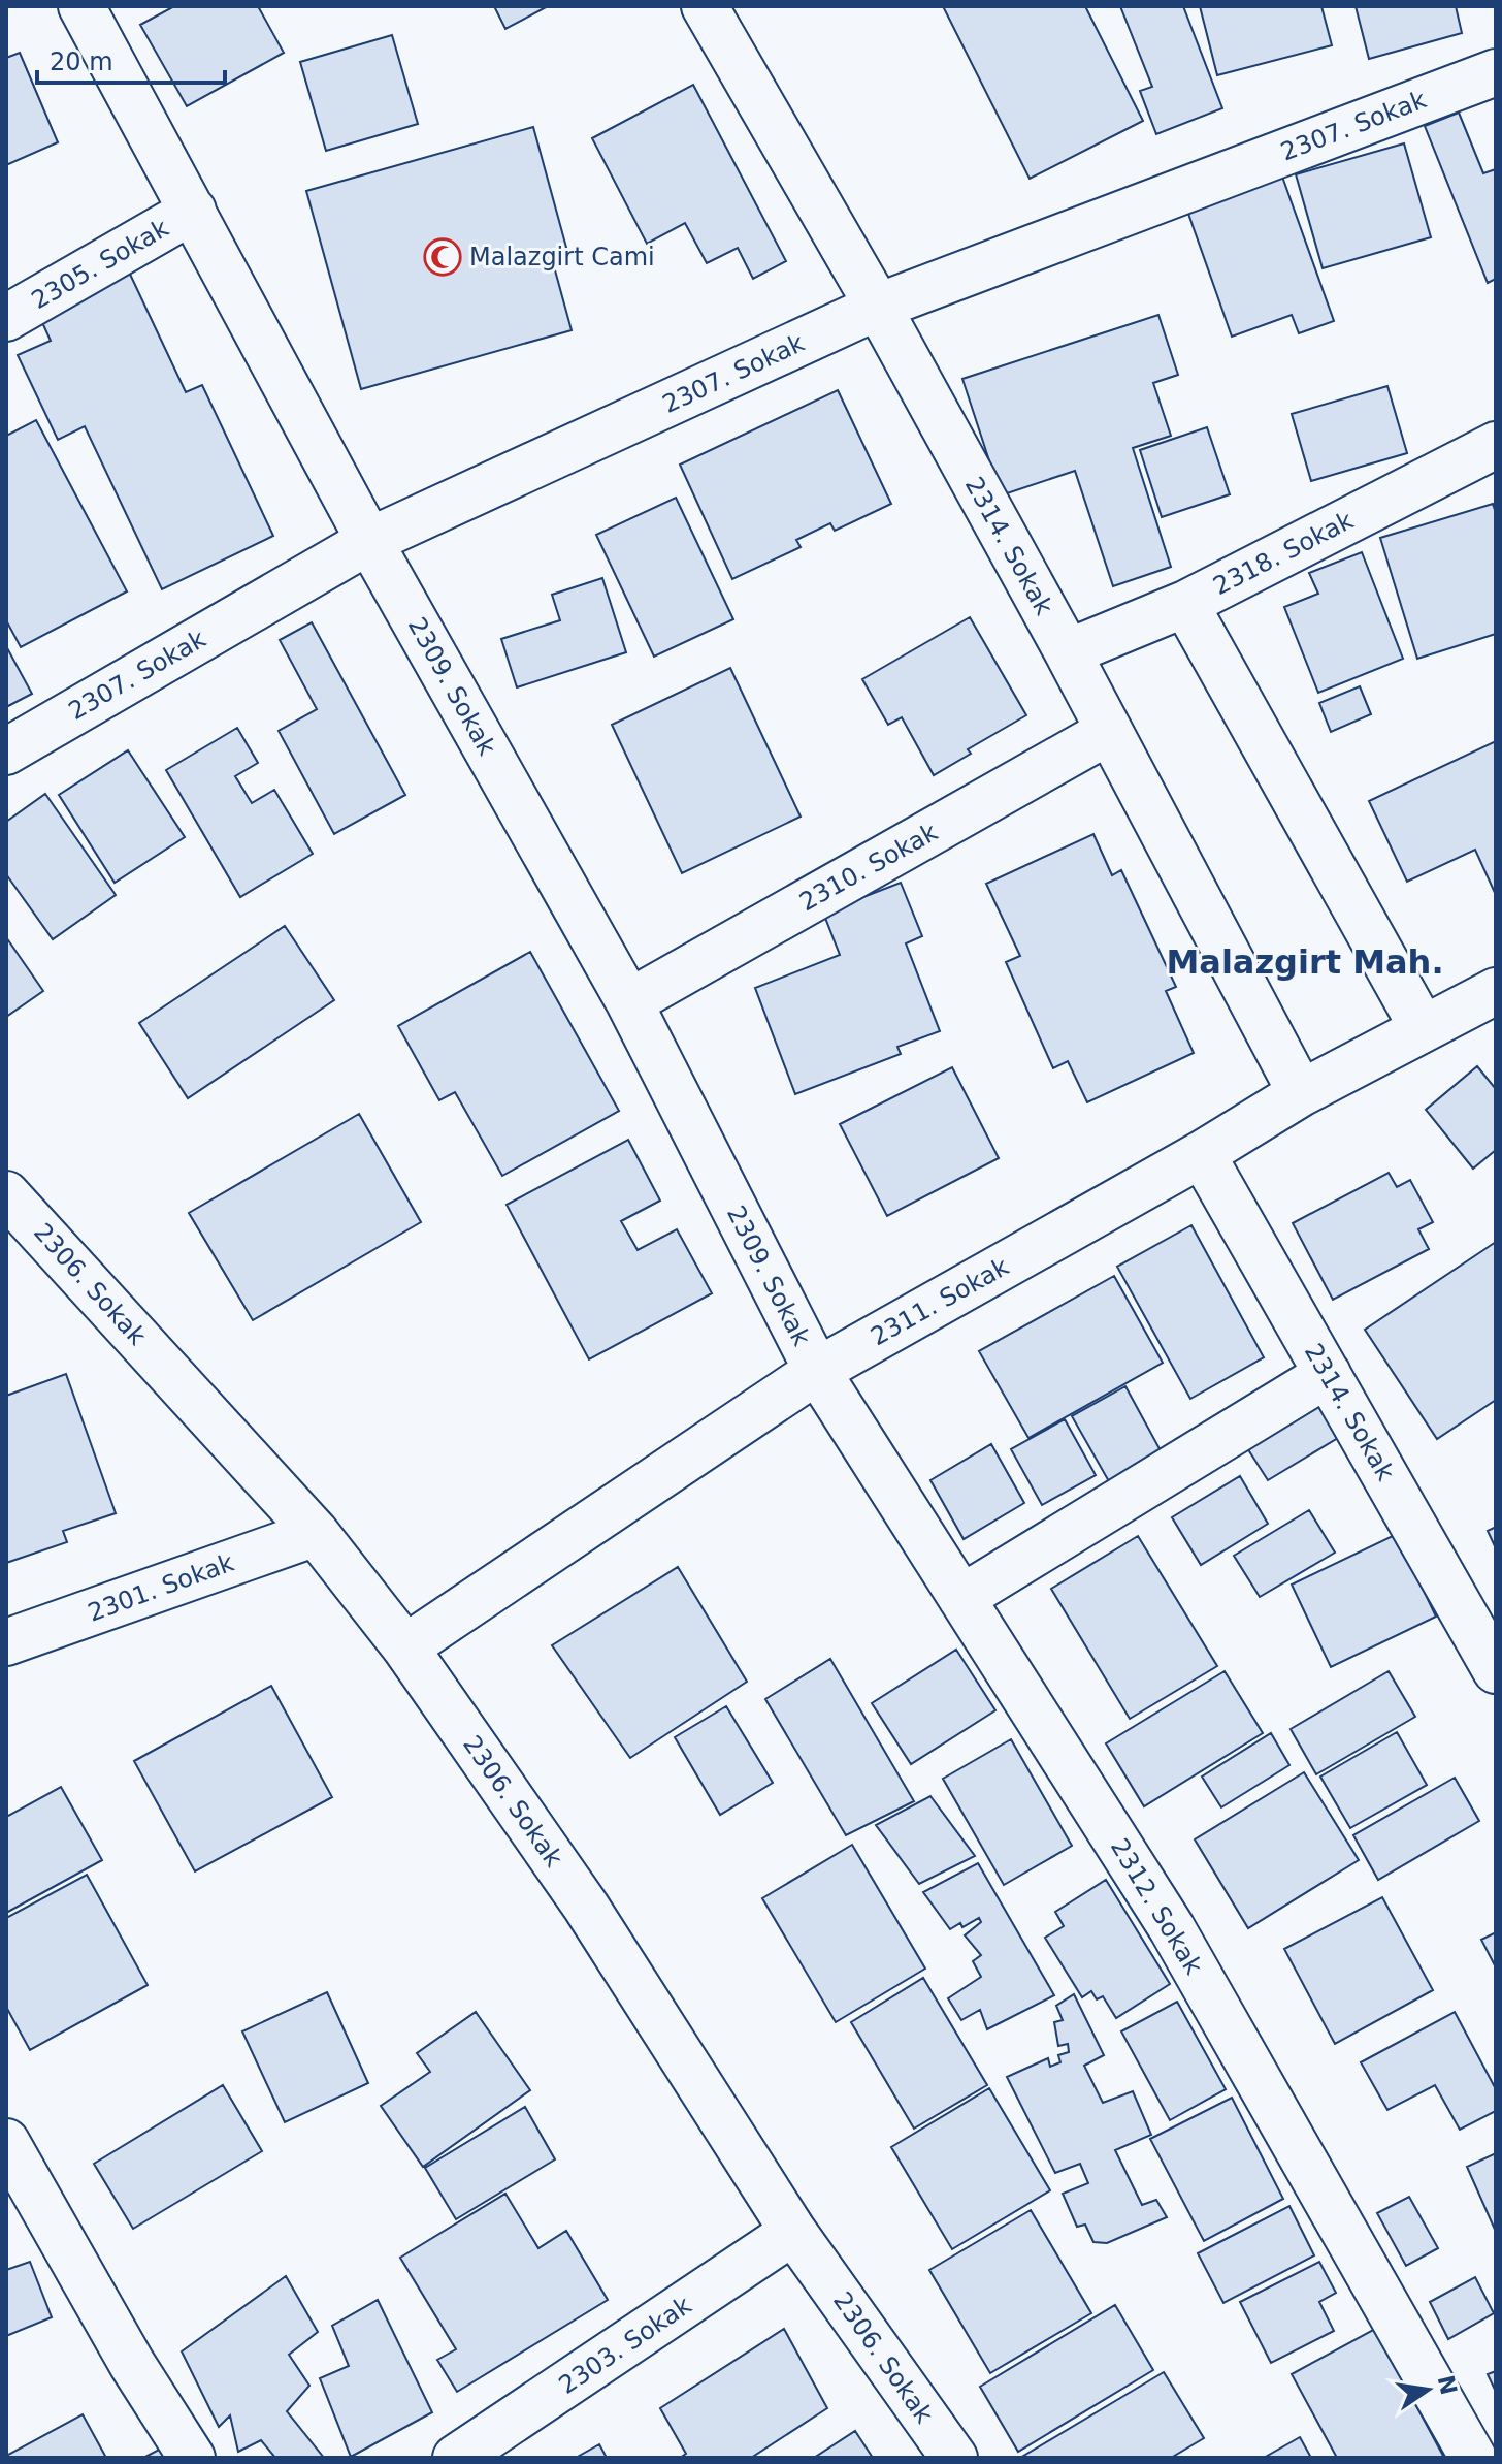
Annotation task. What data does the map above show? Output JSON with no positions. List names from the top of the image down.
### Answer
{
  "streets": {
    "street": [
      "2307. Sokak",
      "2305. Sokak",
      "2314. Sokak",
      "2318. Sokak",
      "2309. Sokak",
      "2310. Sokak",
      "2306. Sokak",
      "2311. Sokak",
      "2301. Sokak",
      "2312. Sokak",
      "2303. Sokak"
    ]
  },
  "crossings": [
    ["2307. Sokak", "2314. Sokak"],
    ["2307. Sokak", "2309. Sokak"],
    ["2305. Sokak", "2309. Sokak"],
    ["2314. Sokak", "2318. Sokak"],
    ["2314. Sokak", "2310. Sokak"],
    ["2314. Sokak", "2311. Sokak"],
    ["2309. Sokak", "2310. Sokak"],
    ["2309. Sokak", "2311. Sokak"],
    ["2309. Sokak", "2312. Sokak"],
    ["2306. Sokak", "2311. Sokak"],
    ["2306. Sokak", "2301. Sokak"],
    ["2306. Sokak", "2303. Sokak"],
    ["2311. Sokak", "2312. Sokak"]
  ],
  "districts": ["Malazgirt Mah."],
  "places": {
    "mosque": ["Malazgirt Cami"]
  },
  "scale_bar": "20 m",
  "north": "right"
}
